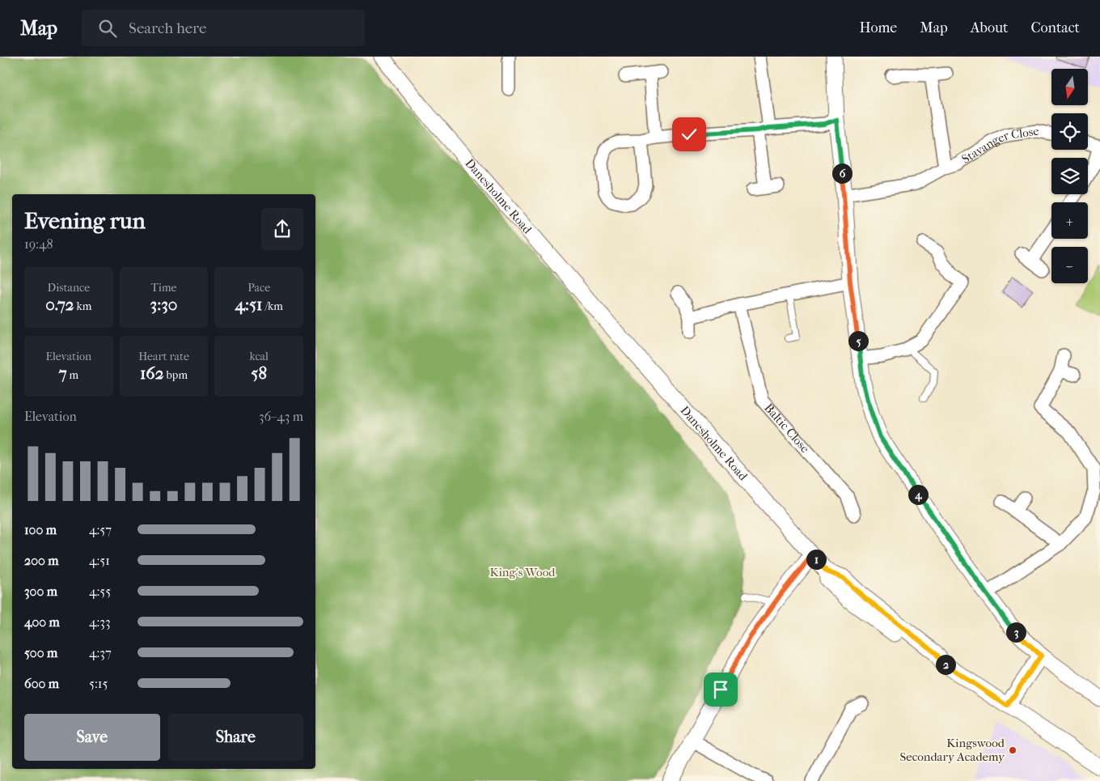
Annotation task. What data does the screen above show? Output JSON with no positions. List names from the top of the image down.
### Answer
{
  "streets": {
    "street": ["Stavanger Close", "Danesholme Road", "Baltic Close"]
  },
  "parks": ["King's Wood"],
  "places": ["Kingswood Secondary Academy"],
  "north": "bottom",
  "page": {
    "header": "Map",
    "search": "Search here",
    "nav": [
      "Home",
      "Map",
      "About",
      "Contact"
    ],
    "map_buttons": ["+", "−"],
    "pins": [
      "6",
      "5",
      "4",
      "1",
      "3",
      "2"
    ],
    "heading": ["Evening run", "19:48"],
    "stats": [
      ["Distance", "0.72 km"],
      ["Time", "3:30"],
      ["Pace", "4:51 /km"],
      ["Elevation", "7 m"],
      ["Heart rate", "162 bpm"],
      ["kcal", "58"]
    ],
    "chart": ["Elevation", "36–43 m"],
    "list": [
      {
        "name": "100 m",
        "note": "4:57"
      },
      {
        "name": "200 m",
        "note": "4:51"
      },
      {
        "name": "300 m",
        "note": "4:55"
      },
      {
        "name": "400 m",
        "note": "4:33"
      },
      {
        "name": "500 m",
        "note": "4:37"
      },
      {
        "name": "600 m",
        "note": "5:15"
      }
    ],
    "buttons": ["Save", "Share"]
  }
}
